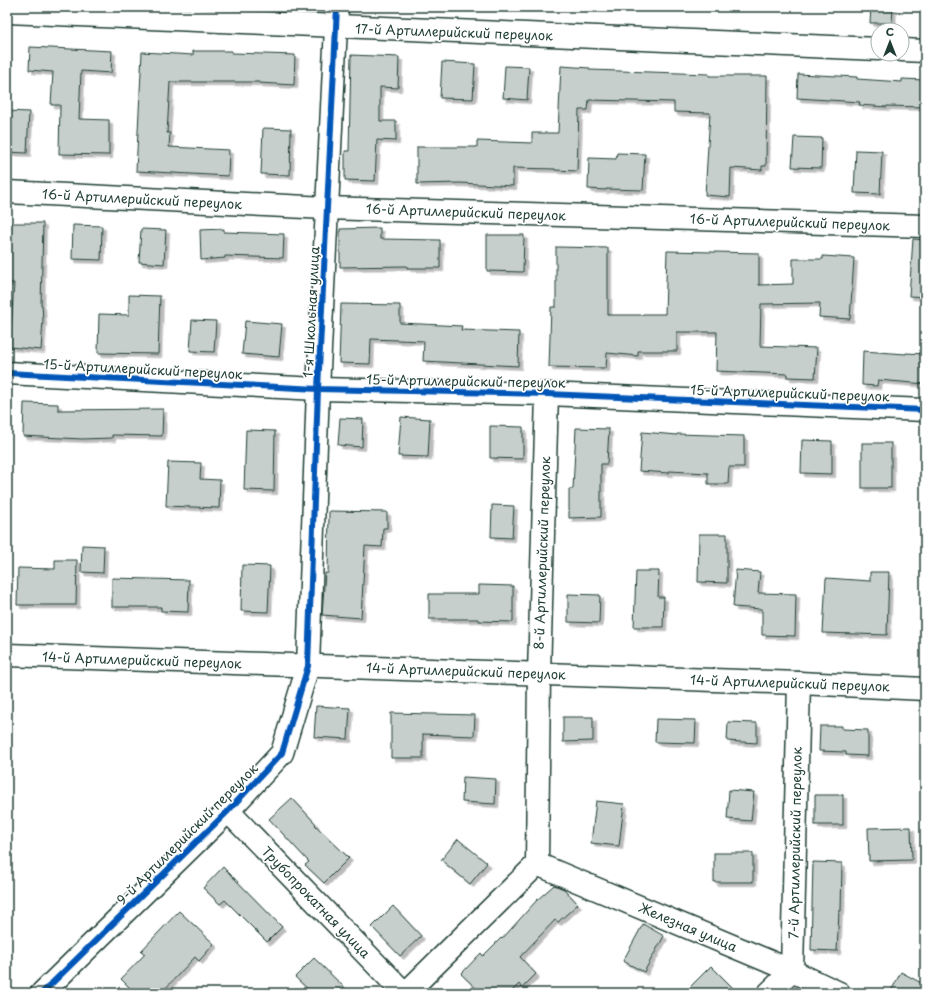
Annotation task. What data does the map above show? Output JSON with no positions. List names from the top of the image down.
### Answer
{
  "streets": {
    "street": [
      "17-й Артиллерийский переулок",
      "16-й Артиллерийский переулок",
      "1-я Школьная улица",
      "15-й Артиллерийский переулок",
      "8-й Артиллерийский переулок",
      "14-й Артиллерийский переулок",
      "9-й Артиллерийский переулок",
      "7-й Артиллерийский переулок",
      "Трубопрокатная улица",
      "Железная улица"
    ]
  },
  "crossings": [
    ["17-й Артиллерийский переулок", "1-я Школьная улица"],
    ["16-й Артиллерийский переулок", "1-я Школьная улица"],
    ["1-я Школьная улица", "15-й Артиллерийский переулок"],
    ["1-я Школьная улица", "14-й Артиллерийский переулок"],
    ["1-я Школьная улица", "9-й Артиллерийский переулок"],
    ["15-й Артиллерийский переулок", "8-й Артиллерийский переулок"],
    ["8-й Артиллерийский переулок", "14-й Артиллерийский переулок"],
    ["8-й Артиллерийский переулок", "Железная улица"],
    ["14-й Артиллерийский переулок", "9-й Артиллерийский переулок"],
    ["14-й Артиллерийский переулок", "7-й Артиллерийский переулок"],
    ["9-й Артиллерийский переулок", "Трубопрокатная улица"],
    ["7-й Артиллерийский переулок", "Железная улица"]
  ],
  "north": "top"
}
